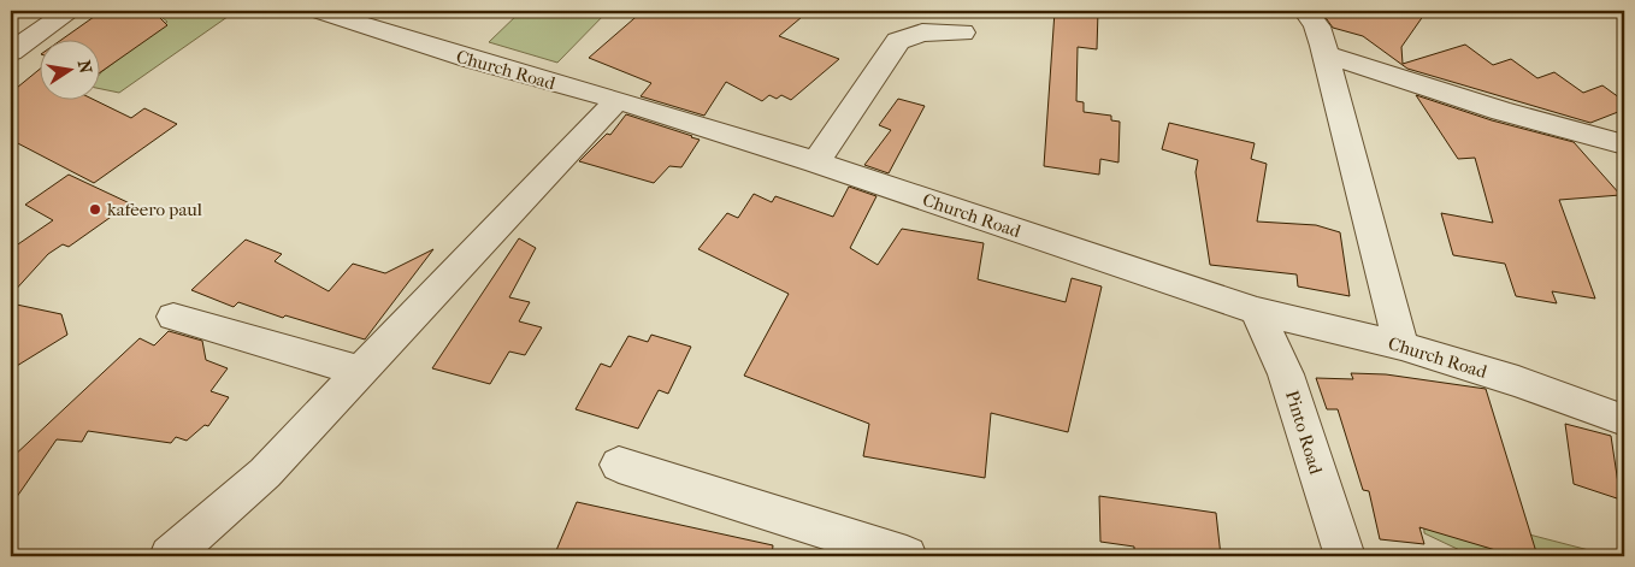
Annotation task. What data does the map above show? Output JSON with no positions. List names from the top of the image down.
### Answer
{
  "streets": {
    "street": ["Church Road", "Pinto Road"]
  },
  "crossings": [
    ["Church Road", "Pinto Road"]
  ],
  "places": ["kafeero paul"],
  "north": "right"
}
